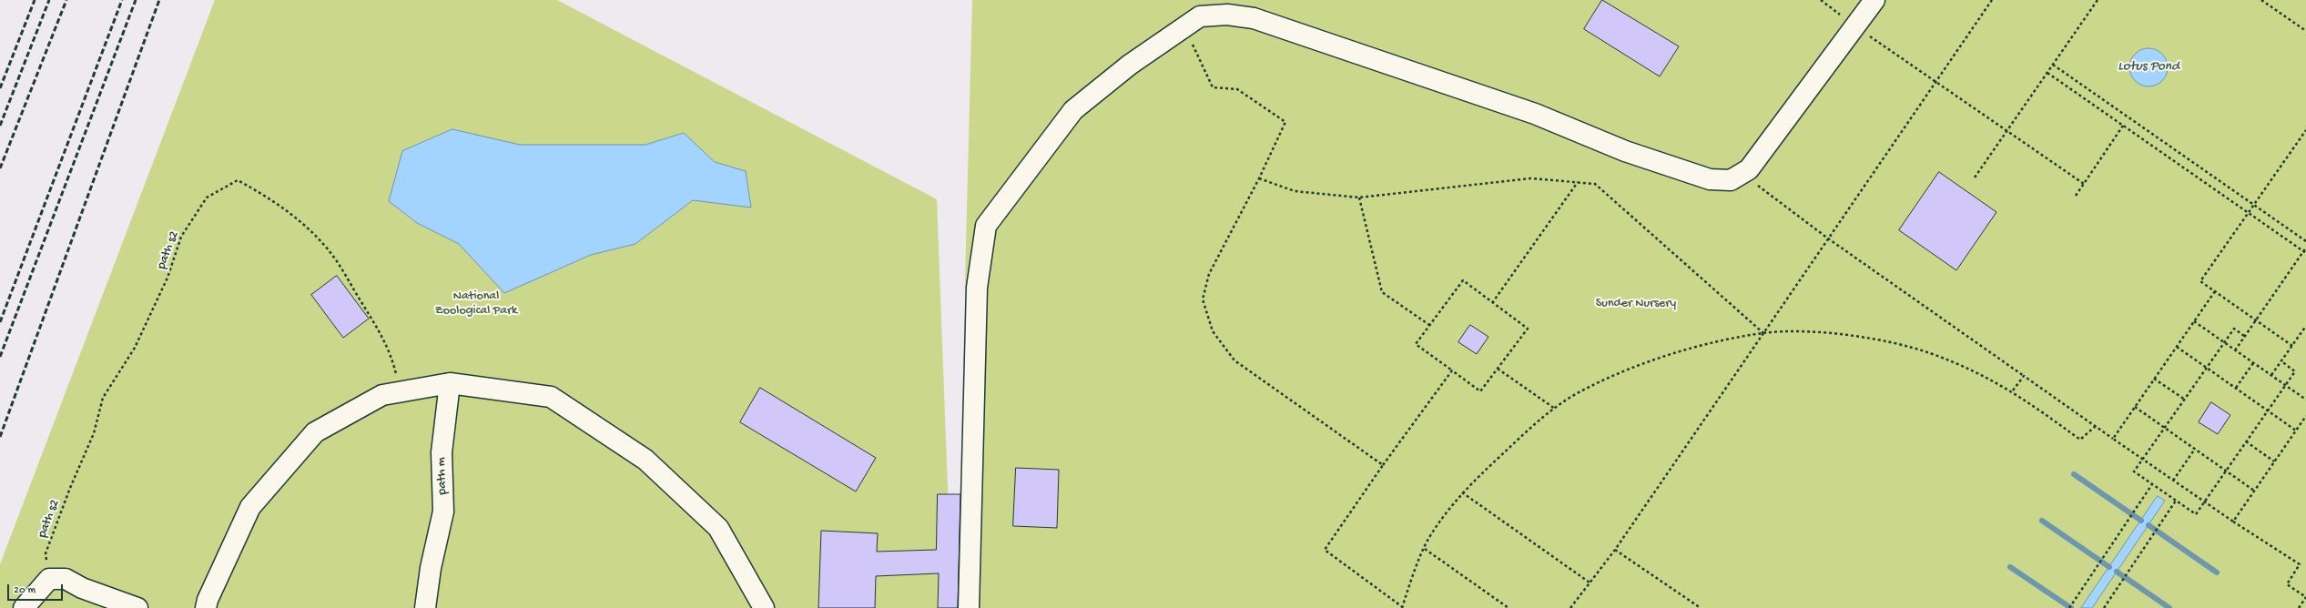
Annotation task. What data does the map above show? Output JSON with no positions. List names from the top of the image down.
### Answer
{
  "streets": {
    "street": ["path m"],
    "path": ["path s2"]
  },
  "water": ["Lotus Pond"],
  "parks": ["National Zoological Park", "Sunder Nursery"],
  "scale_bar": "20 m"
}
